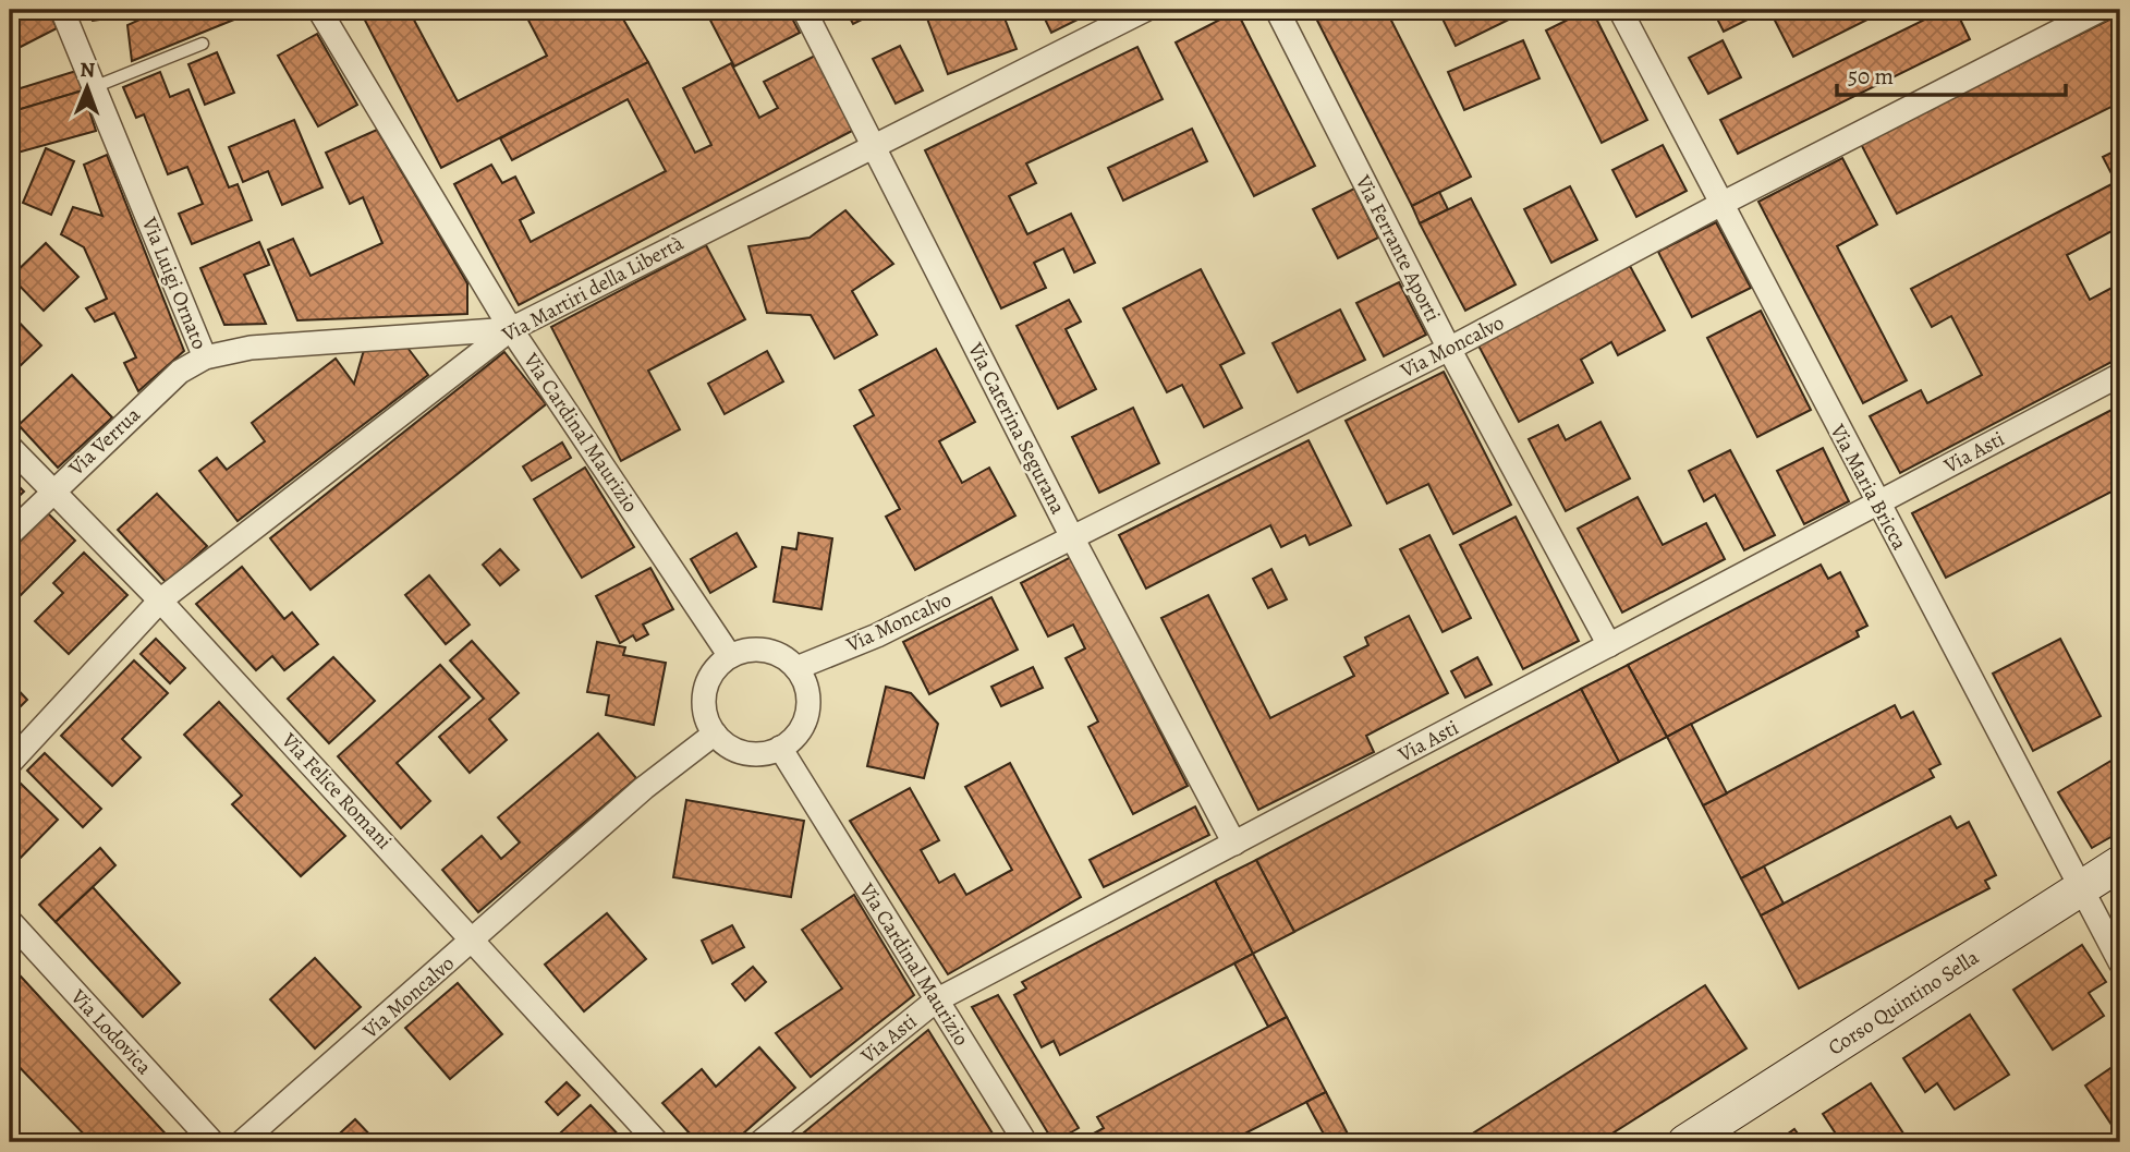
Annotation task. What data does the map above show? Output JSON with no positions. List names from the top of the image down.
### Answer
{
  "streets": {
    "street": [
      "Via Ferrante Aporti",
      "Via Luigi Ornato",
      "Via Martiri della Libertà",
      "Via Moncalvo",
      "Via Caterina Segurana",
      "Via Cardinal Maurizio",
      "Via Verrua",
      "Via Asti",
      "Via Maria Bricca",
      "Via Felice Romani",
      "Corso Quintino Sella",
      "Via Lodovica"
    ]
  },
  "crossings": [
    ["Via Ferrante Aporti", "Via Moncalvo"],
    ["Via Ferrante Aporti", "Via Asti"],
    ["Via Luigi Ornato", "Via Martiri della Libertà"],
    ["Via Luigi Ornato", "Via Cardinal Maurizio"],
    ["Via Luigi Ornato", "Via Verrua"],
    ["Via Martiri della Libertà", "Via Caterina Segurana"],
    ["Via Martiri della Libertà", "Via Cardinal Maurizio"],
    ["Via Martiri della Libertà", "Via Felice Romani"],
    ["Via Moncalvo", "Via Caterina Segurana"],
    ["Via Moncalvo", "Via Cardinal Maurizio"],
    ["Via Moncalvo", "Via Maria Bricca"],
    ["Via Moncalvo", "Via Felice Romani"],
    ["Via Caterina Segurana", "Via Asti"],
    ["Via Cardinal Maurizio", "Via Asti"],
    ["Via Verrua", "Via Felice Romani"],
    ["Via Asti", "Via Maria Bricca"],
    ["Via Maria Bricca", "Corso Quintino Sella"]
  ],
  "scale_bar": "50 m",
  "north": "top"
}
